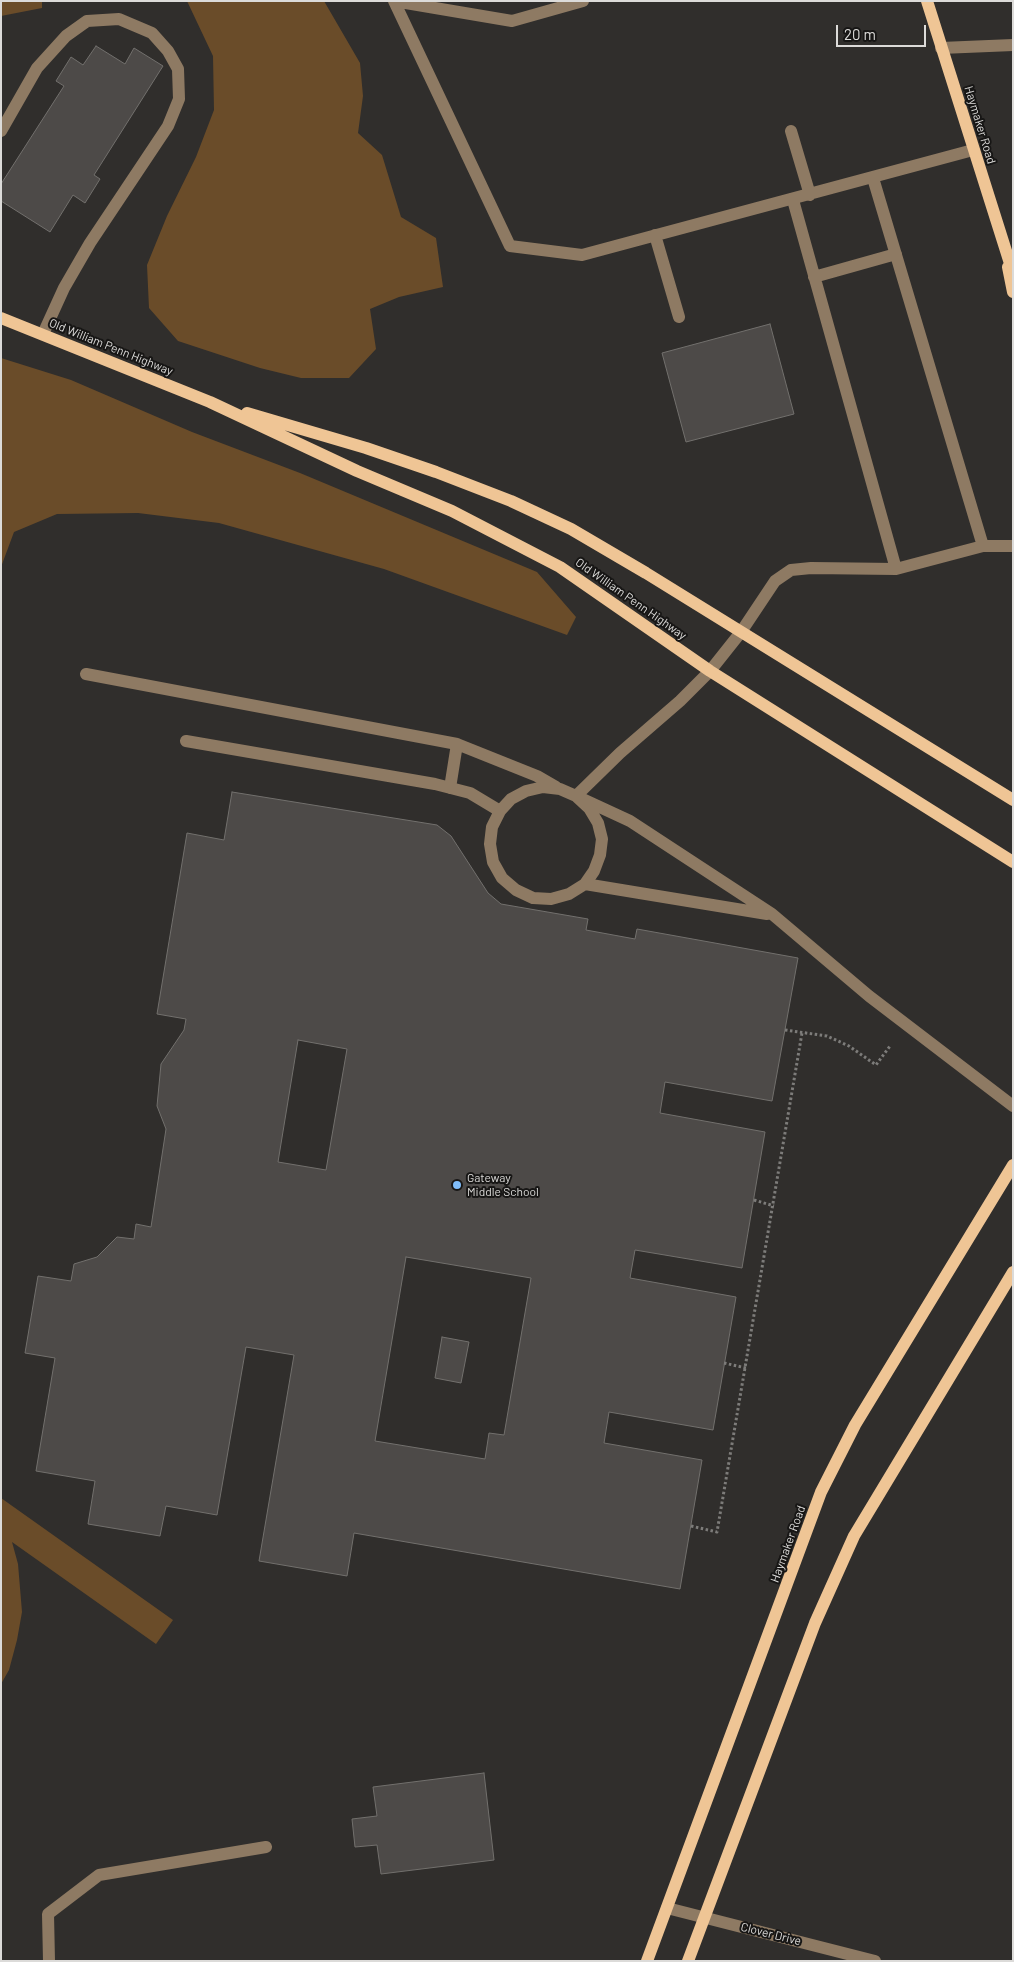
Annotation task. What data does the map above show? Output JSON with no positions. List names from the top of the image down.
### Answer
{
  "streets": {
    "main road": ["Haymaker Road", "Old William Penn Highway"],
    "street": ["Clover Drive"]
  },
  "crossings": [
    ["Haymaker Road", "Clover Drive"]
  ],
  "places": ["Gateway Middle School"],
  "scale_bar": "20 m"
}
